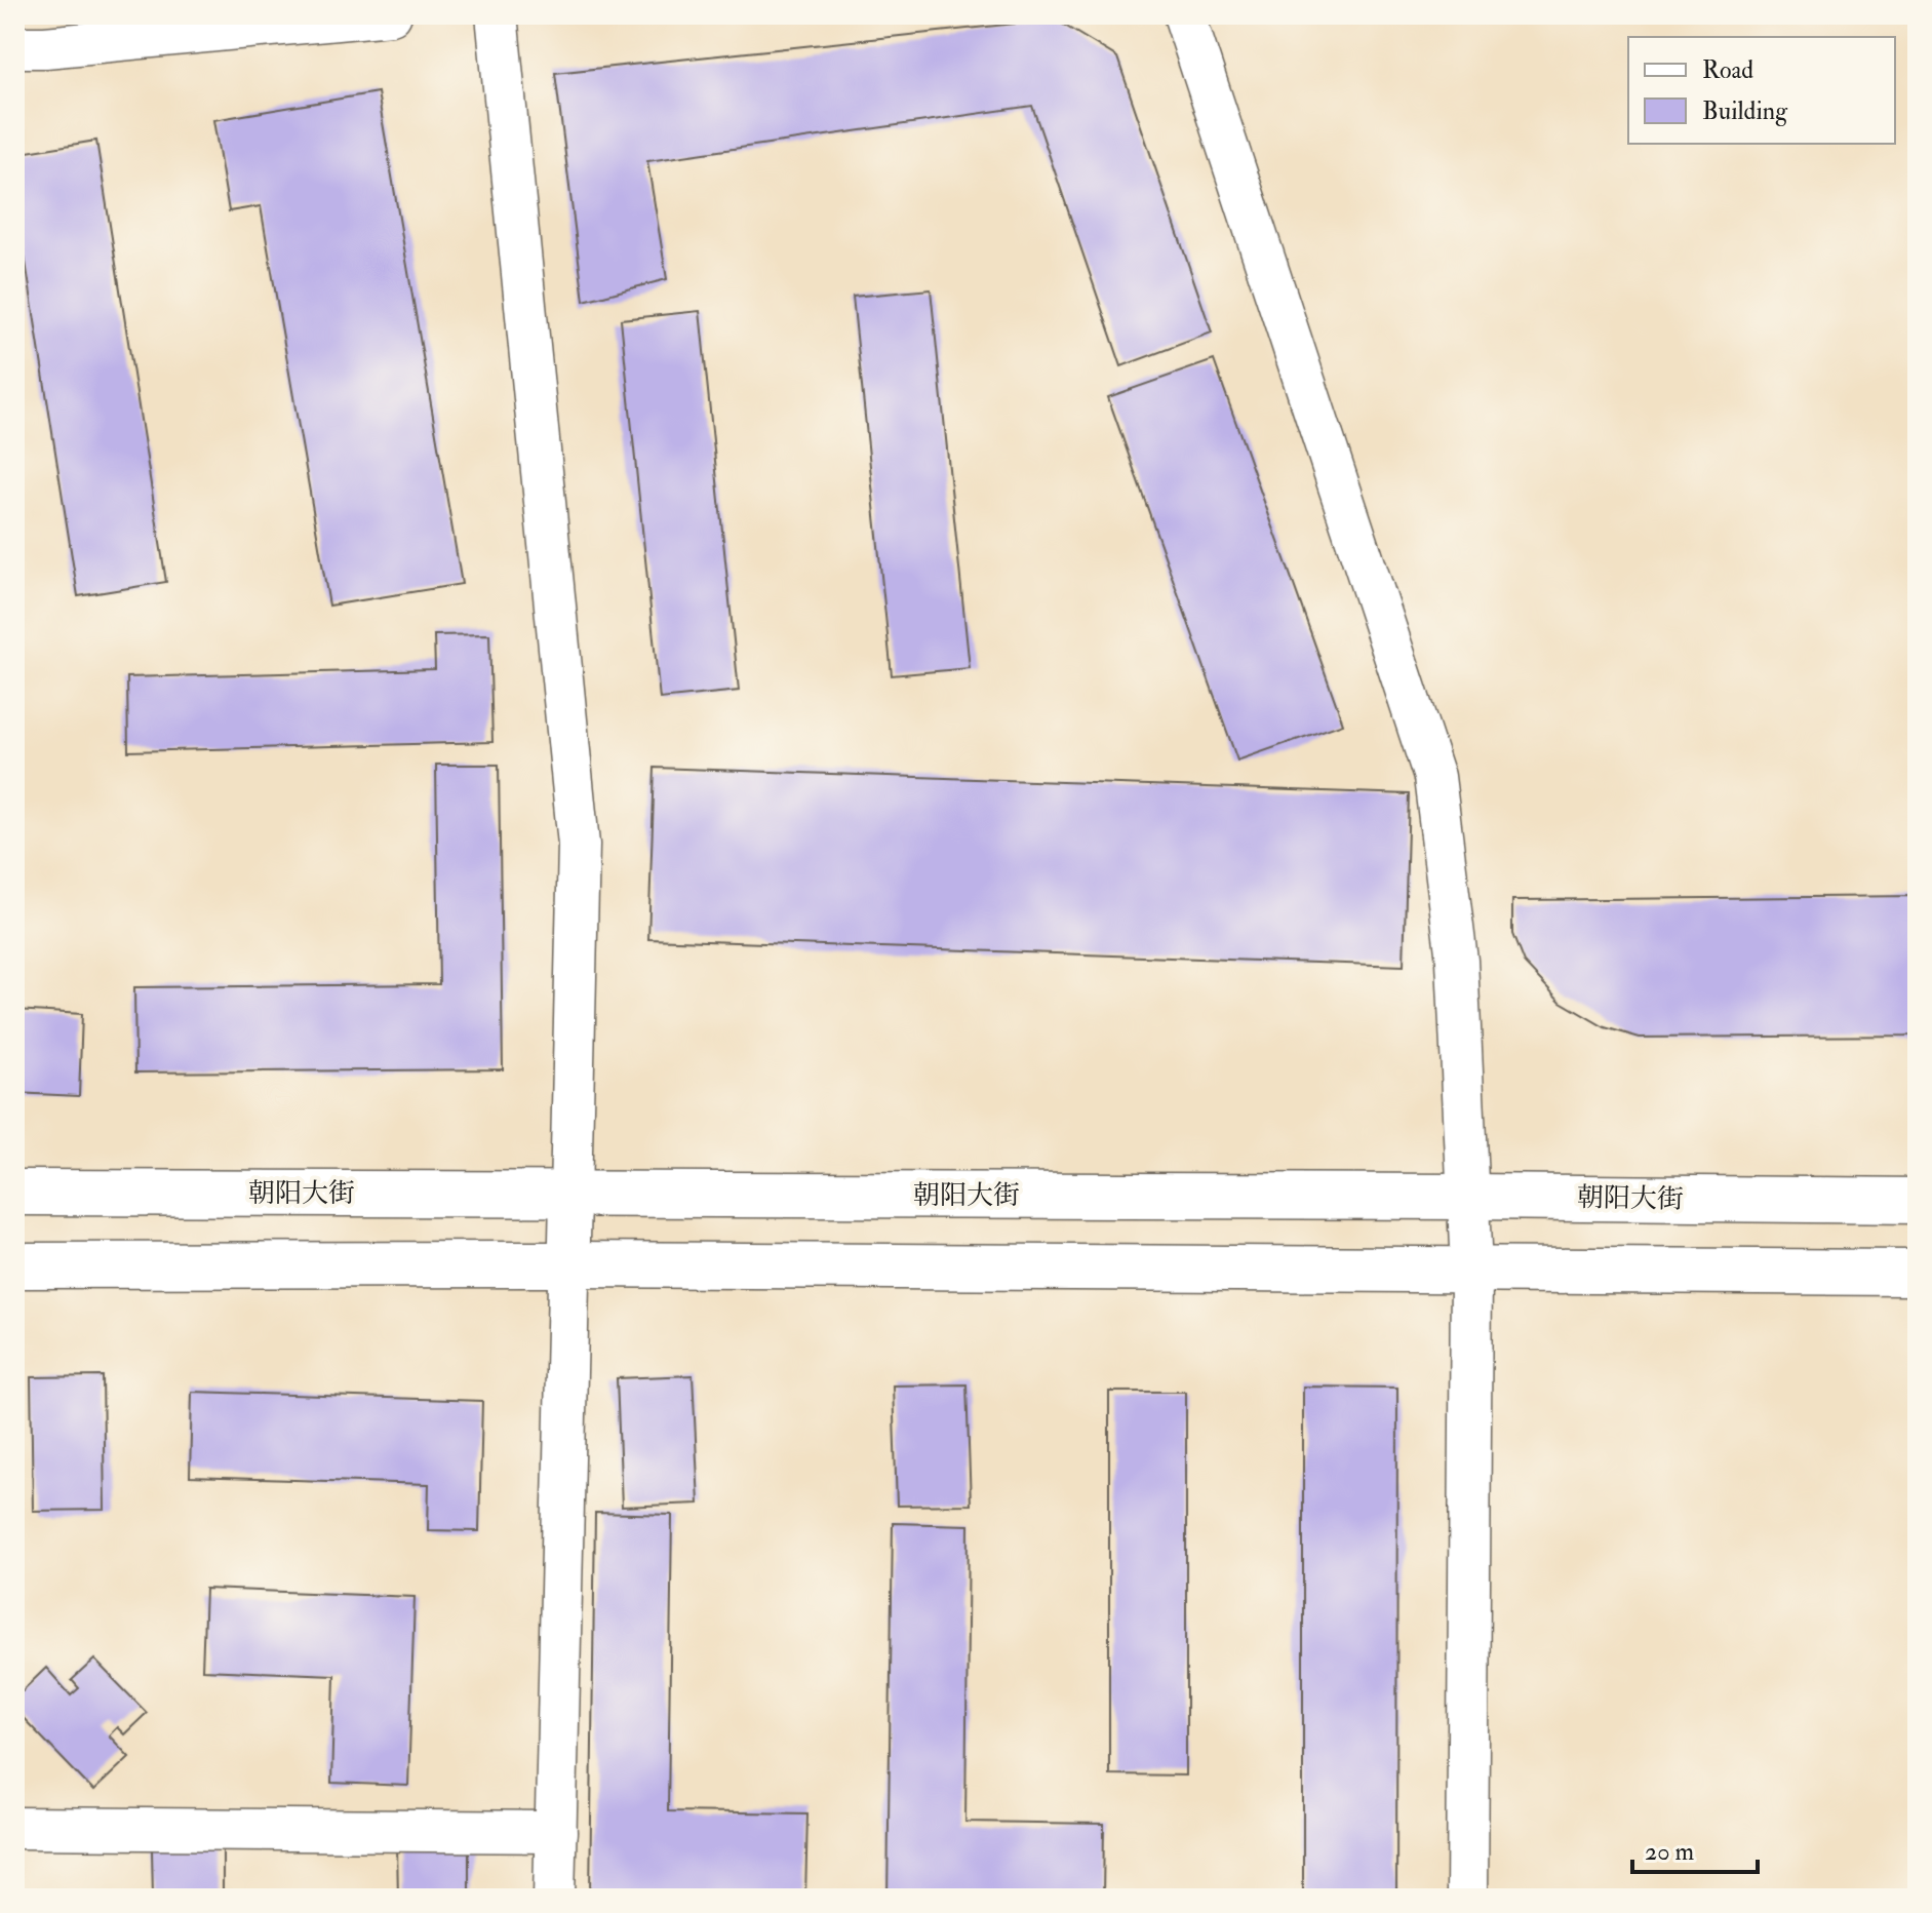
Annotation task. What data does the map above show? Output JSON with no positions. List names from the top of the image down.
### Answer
{
  "streets": {
    "main road": ["朝阳大街"]
  },
  "legend": ["Road", "Building"],
  "scale_bar": "20 m"
}
